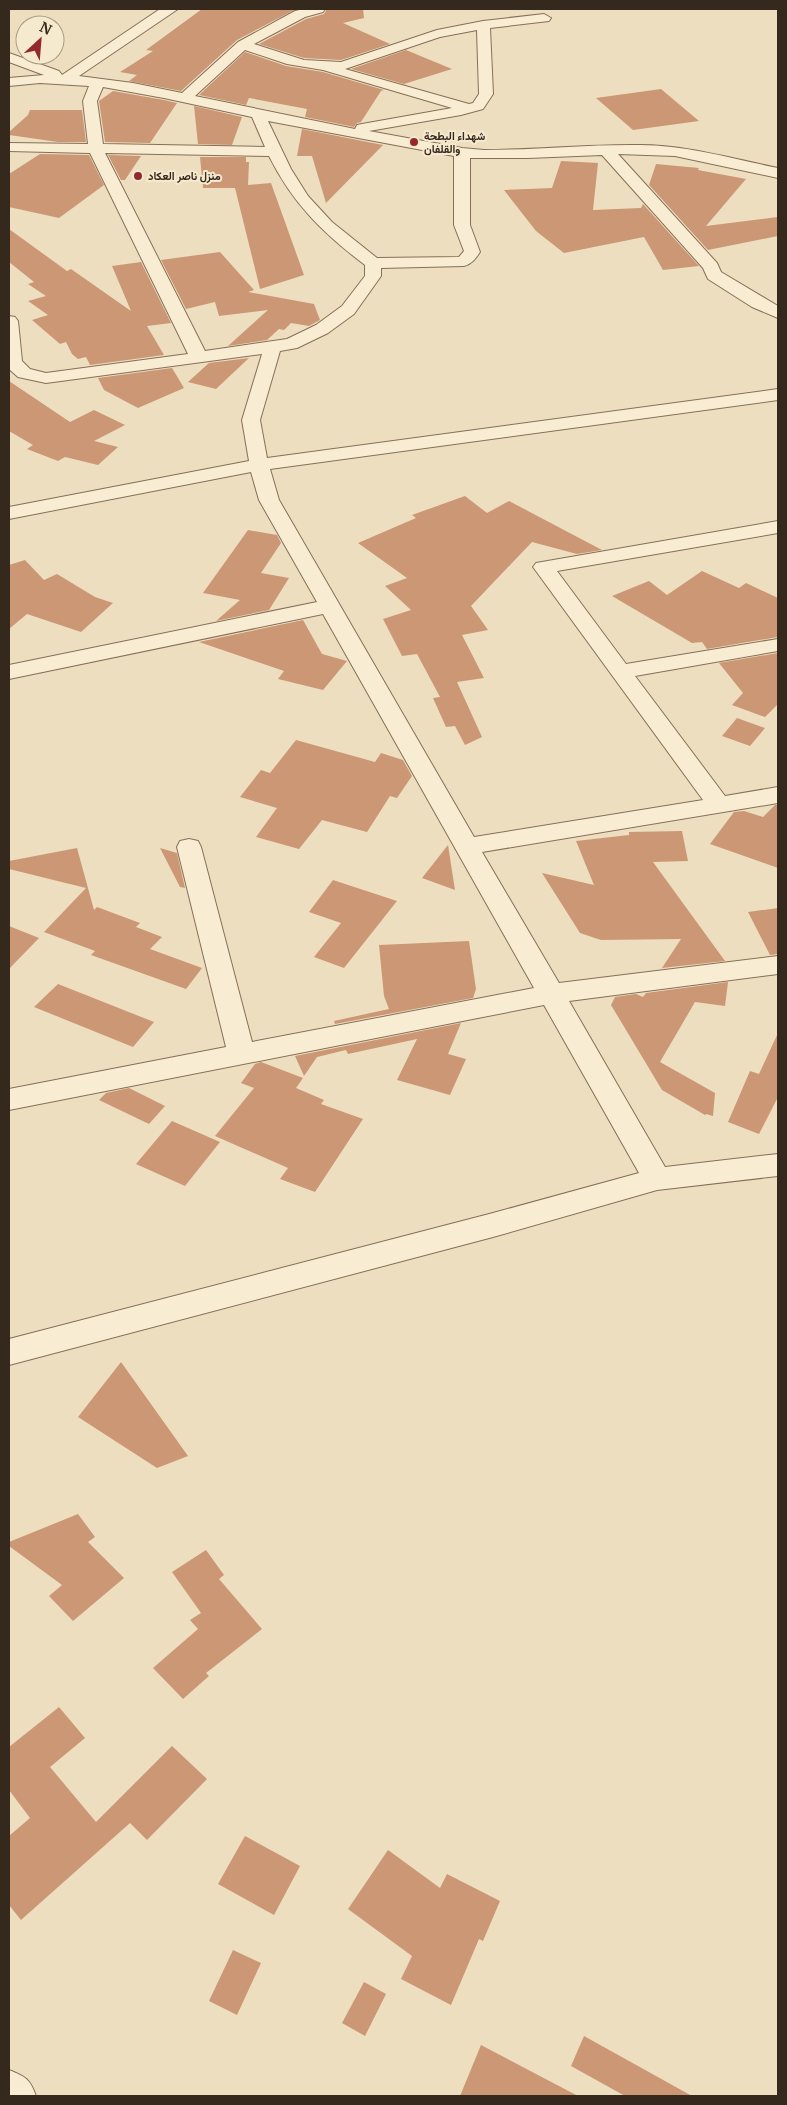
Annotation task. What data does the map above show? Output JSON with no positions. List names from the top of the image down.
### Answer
{
  "places": ["شهداء البطحة والقلفان", "منزل ناصر العكاد"],
  "north": "top right"
}
